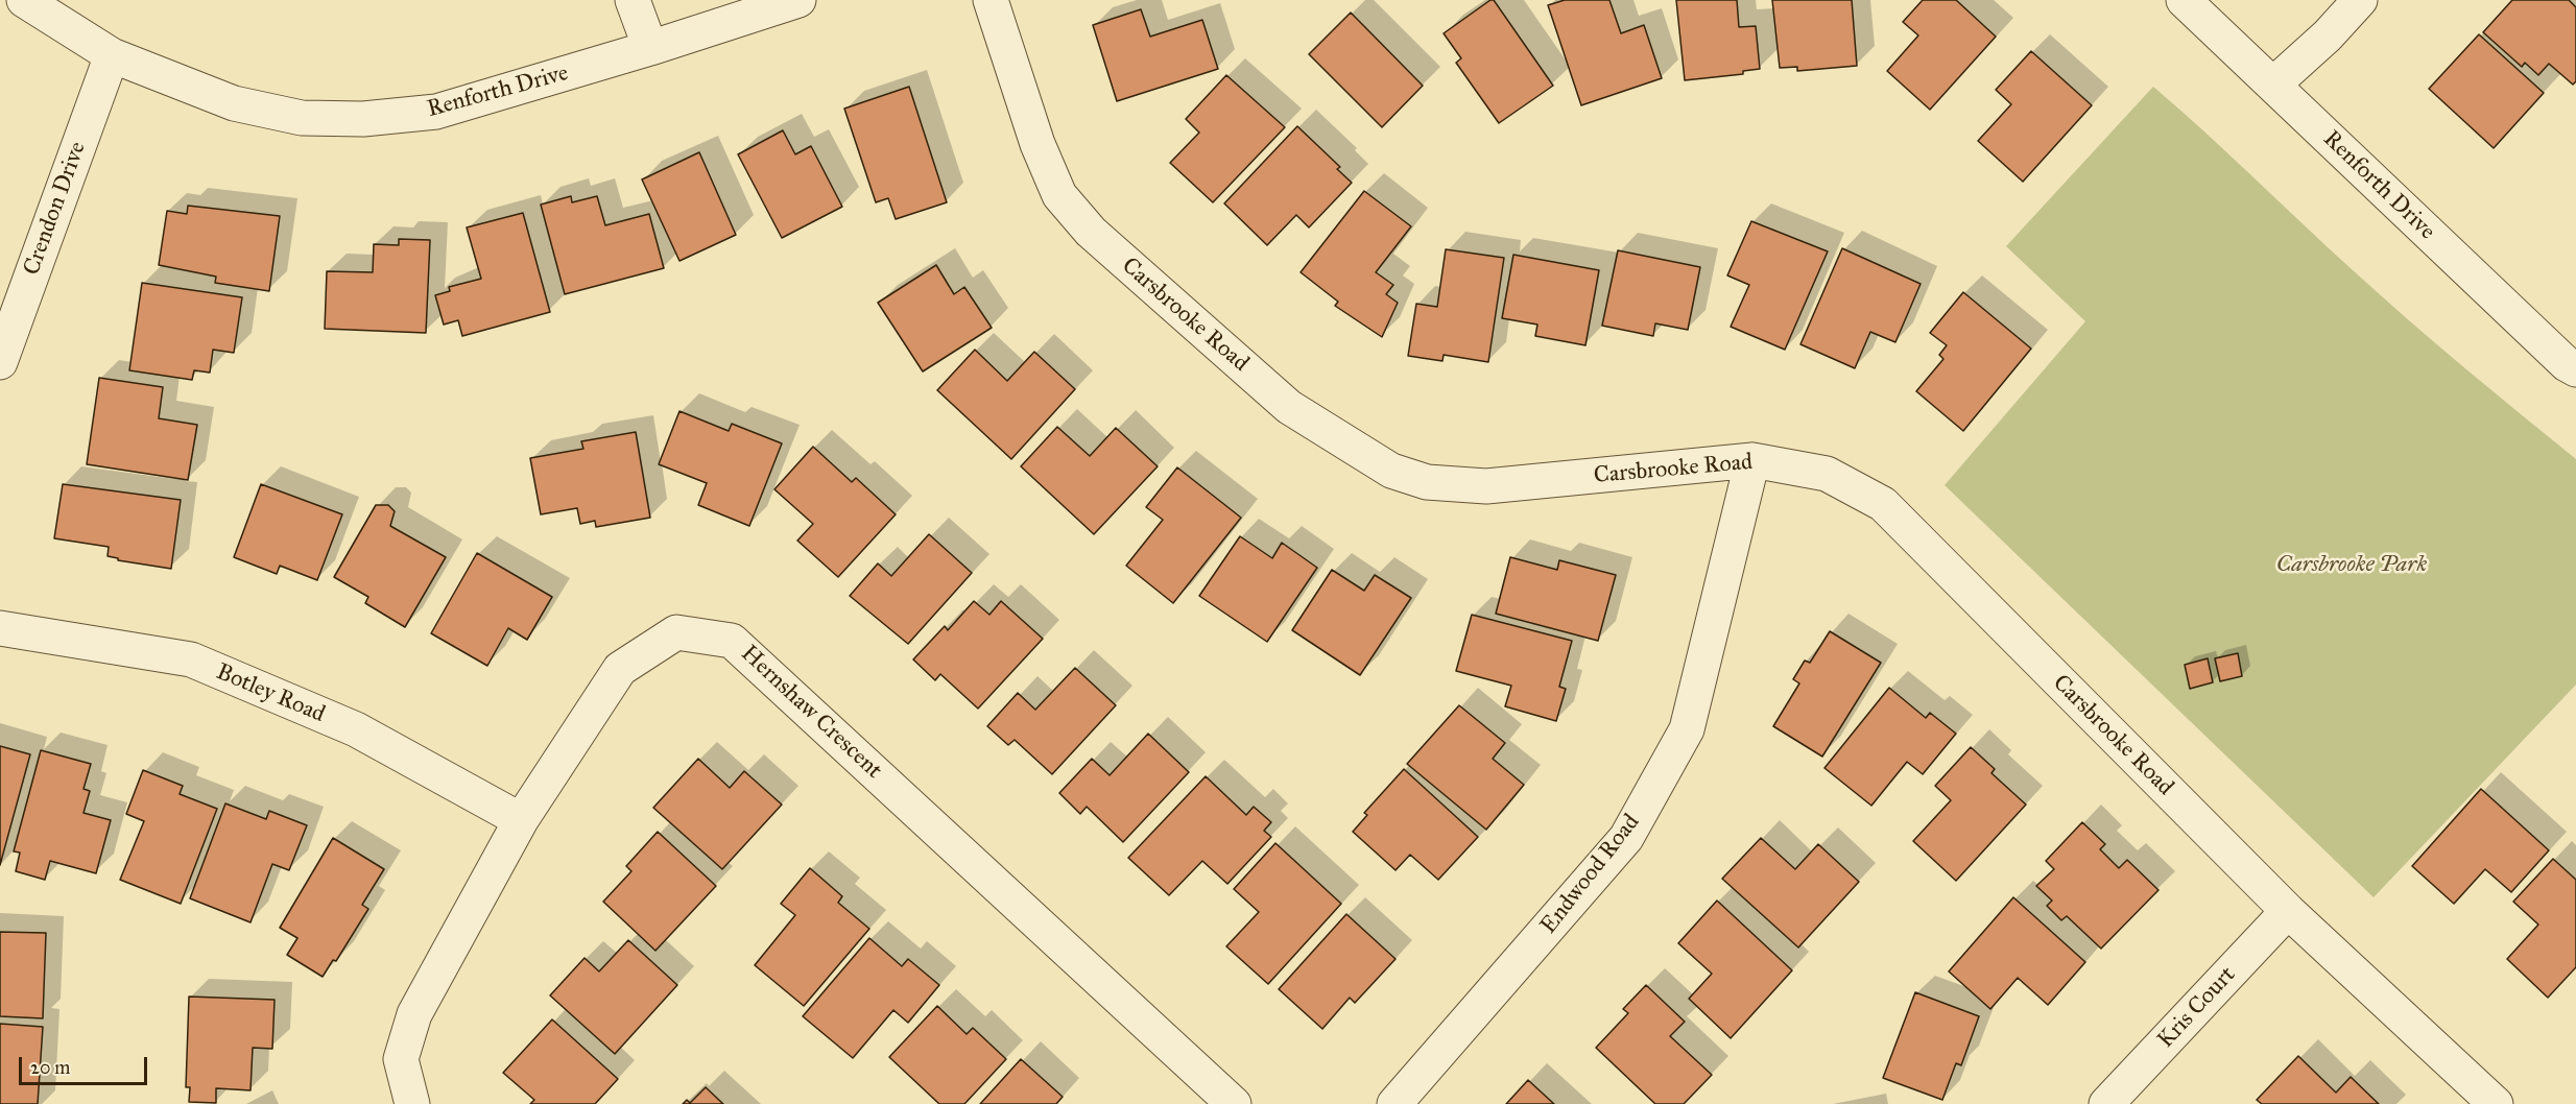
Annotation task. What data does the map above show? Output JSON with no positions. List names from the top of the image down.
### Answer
{
  "streets": {
    "street": [
      "Renforth Drive",
      "Crendon Drive",
      "Carsbrooke Road",
      "Botley Road",
      "Hernshaw Crescent",
      "Endwood Road",
      "Kris Court"
    ]
  },
  "crossings": [
    ["Renforth Drive", "Crendon Drive"],
    ["Carsbrooke Road", "Endwood Road"],
    ["Carsbrooke Road", "Kris Court"],
    ["Botley Road", "Hernshaw Crescent"]
  ],
  "parks": ["Carsbrooke Park"],
  "scale_bar": "20 m"
}
